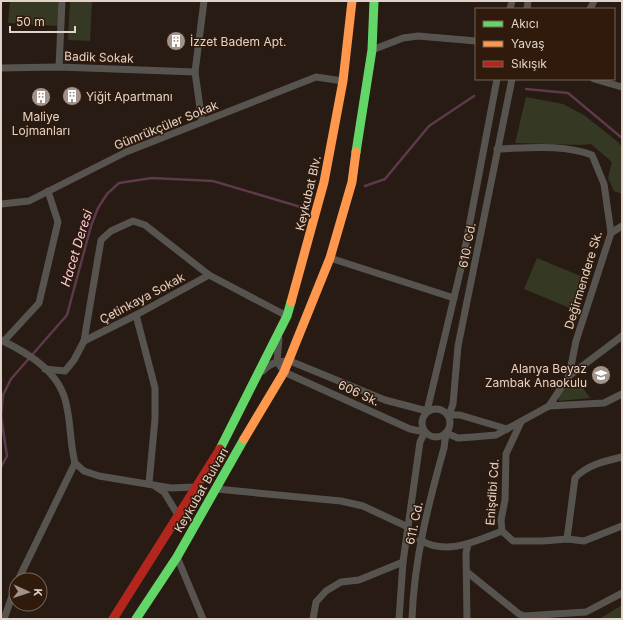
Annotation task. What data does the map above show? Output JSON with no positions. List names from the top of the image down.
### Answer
{
  "streets": {
    "highway": ["Keykubat Blv.", "Keykubat Bulvarı"],
    "street": [
      "Badik Sokak",
      "Gümrükçüler Sokak",
      "610. Cd.",
      "Değirmendere Sk.",
      "Çetinkaya Sokak",
      "606 Sk.",
      "Enişdibi Cd.",
      "611. Cd."
    ]
  },
  "crossings": [
    ["Gümrükçüler Sokak", "Keykubat Blv."],
    ["Keykubat Blv.", "Çetinkaya Sokak"],
    ["Keykubat Blv.", "Keykubat Bulvarı"],
    ["610. Cd.", "Değirmendere Sk."],
    ["610. Cd.", "606 Sk."],
    ["610. Cd.", "611. Cd."],
    ["Değirmendere Sk.", "606 Sk."],
    ["Değirmendere Sk.", "Enişdibi Cd."],
    ["Değirmendere Sk.", "611. Cd."],
    ["606 Sk.", "Keykubat Bulvarı"],
    ["606 Sk.", "611. Cd."],
    ["Enişdibi Cd.", "611. Cd."]
  ],
  "water": ["Hacet Deresi"],
  "places": {
    "building": ["İzzet Badem Apt.", "Yiğit Apartmanı", "Maliye Lojmanları"],
    "school or university": ["Alanya Beyaz Zambak Anaokulu"]
  },
  "legend": ["Akıcı", "Yavaş", "Sıkışık"],
  "scale_bar": "50 m",
  "north": "right"
}
